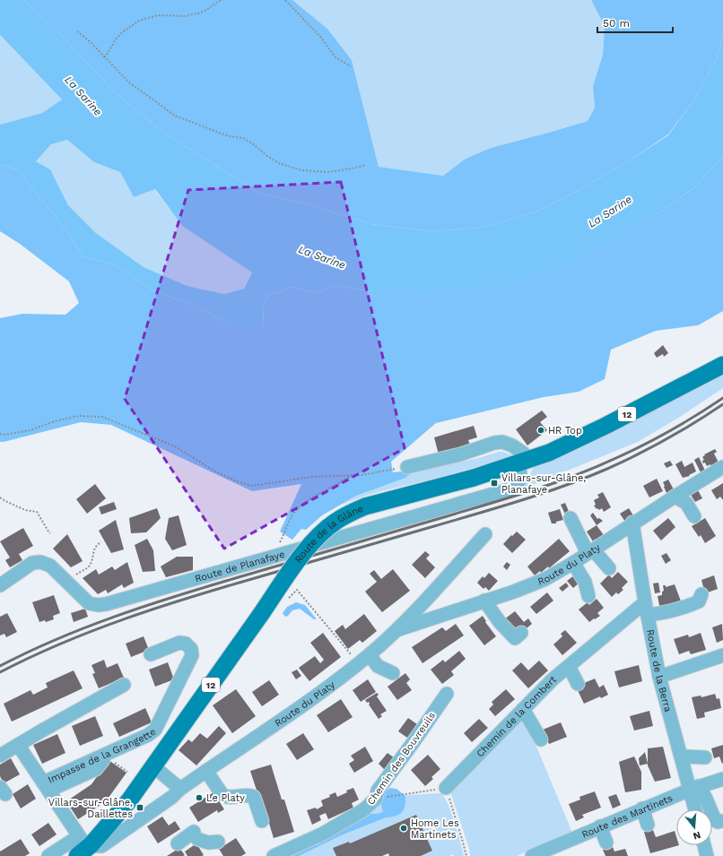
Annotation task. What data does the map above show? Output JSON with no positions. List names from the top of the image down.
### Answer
{
  "streets": {
    "main road": ["12", "Route de la Glâne"],
    "street": [
      "Route du Platy",
      "Route de Planafaye",
      "Route de la Berra",
      "Chemin de la Combert",
      "Impasse de la Grangette",
      "Chemin des Bouvreuils",
      "Route des Martinets"
    ]
  },
  "crossings": [
    ["Route de la Glâne", "Route du Platy"],
    ["Route de la Glâne", "Route de Planafaye"],
    ["Route de la Glâne", "Impasse de la Grangette"],
    ["Route du Platy", "Route de la Berra"],
    ["Route du Platy", "Impasse de la Grangette"],
    ["Route de la Berra", "Chemin de la Combert"],
    ["Route de la Berra", "Route des Martinets"]
  ],
  "water": ["La Sarine"],
  "places": {
    "other": ["HR Top", "Le Platy", "Home Les Martinets"],
    "transit": ["Villars-sur-Glâne, Planafaye", "Villars-sur-Glâne, Daillettes"]
  },
  "scale_bar": "50 m",
  "north": "bottom"
}
